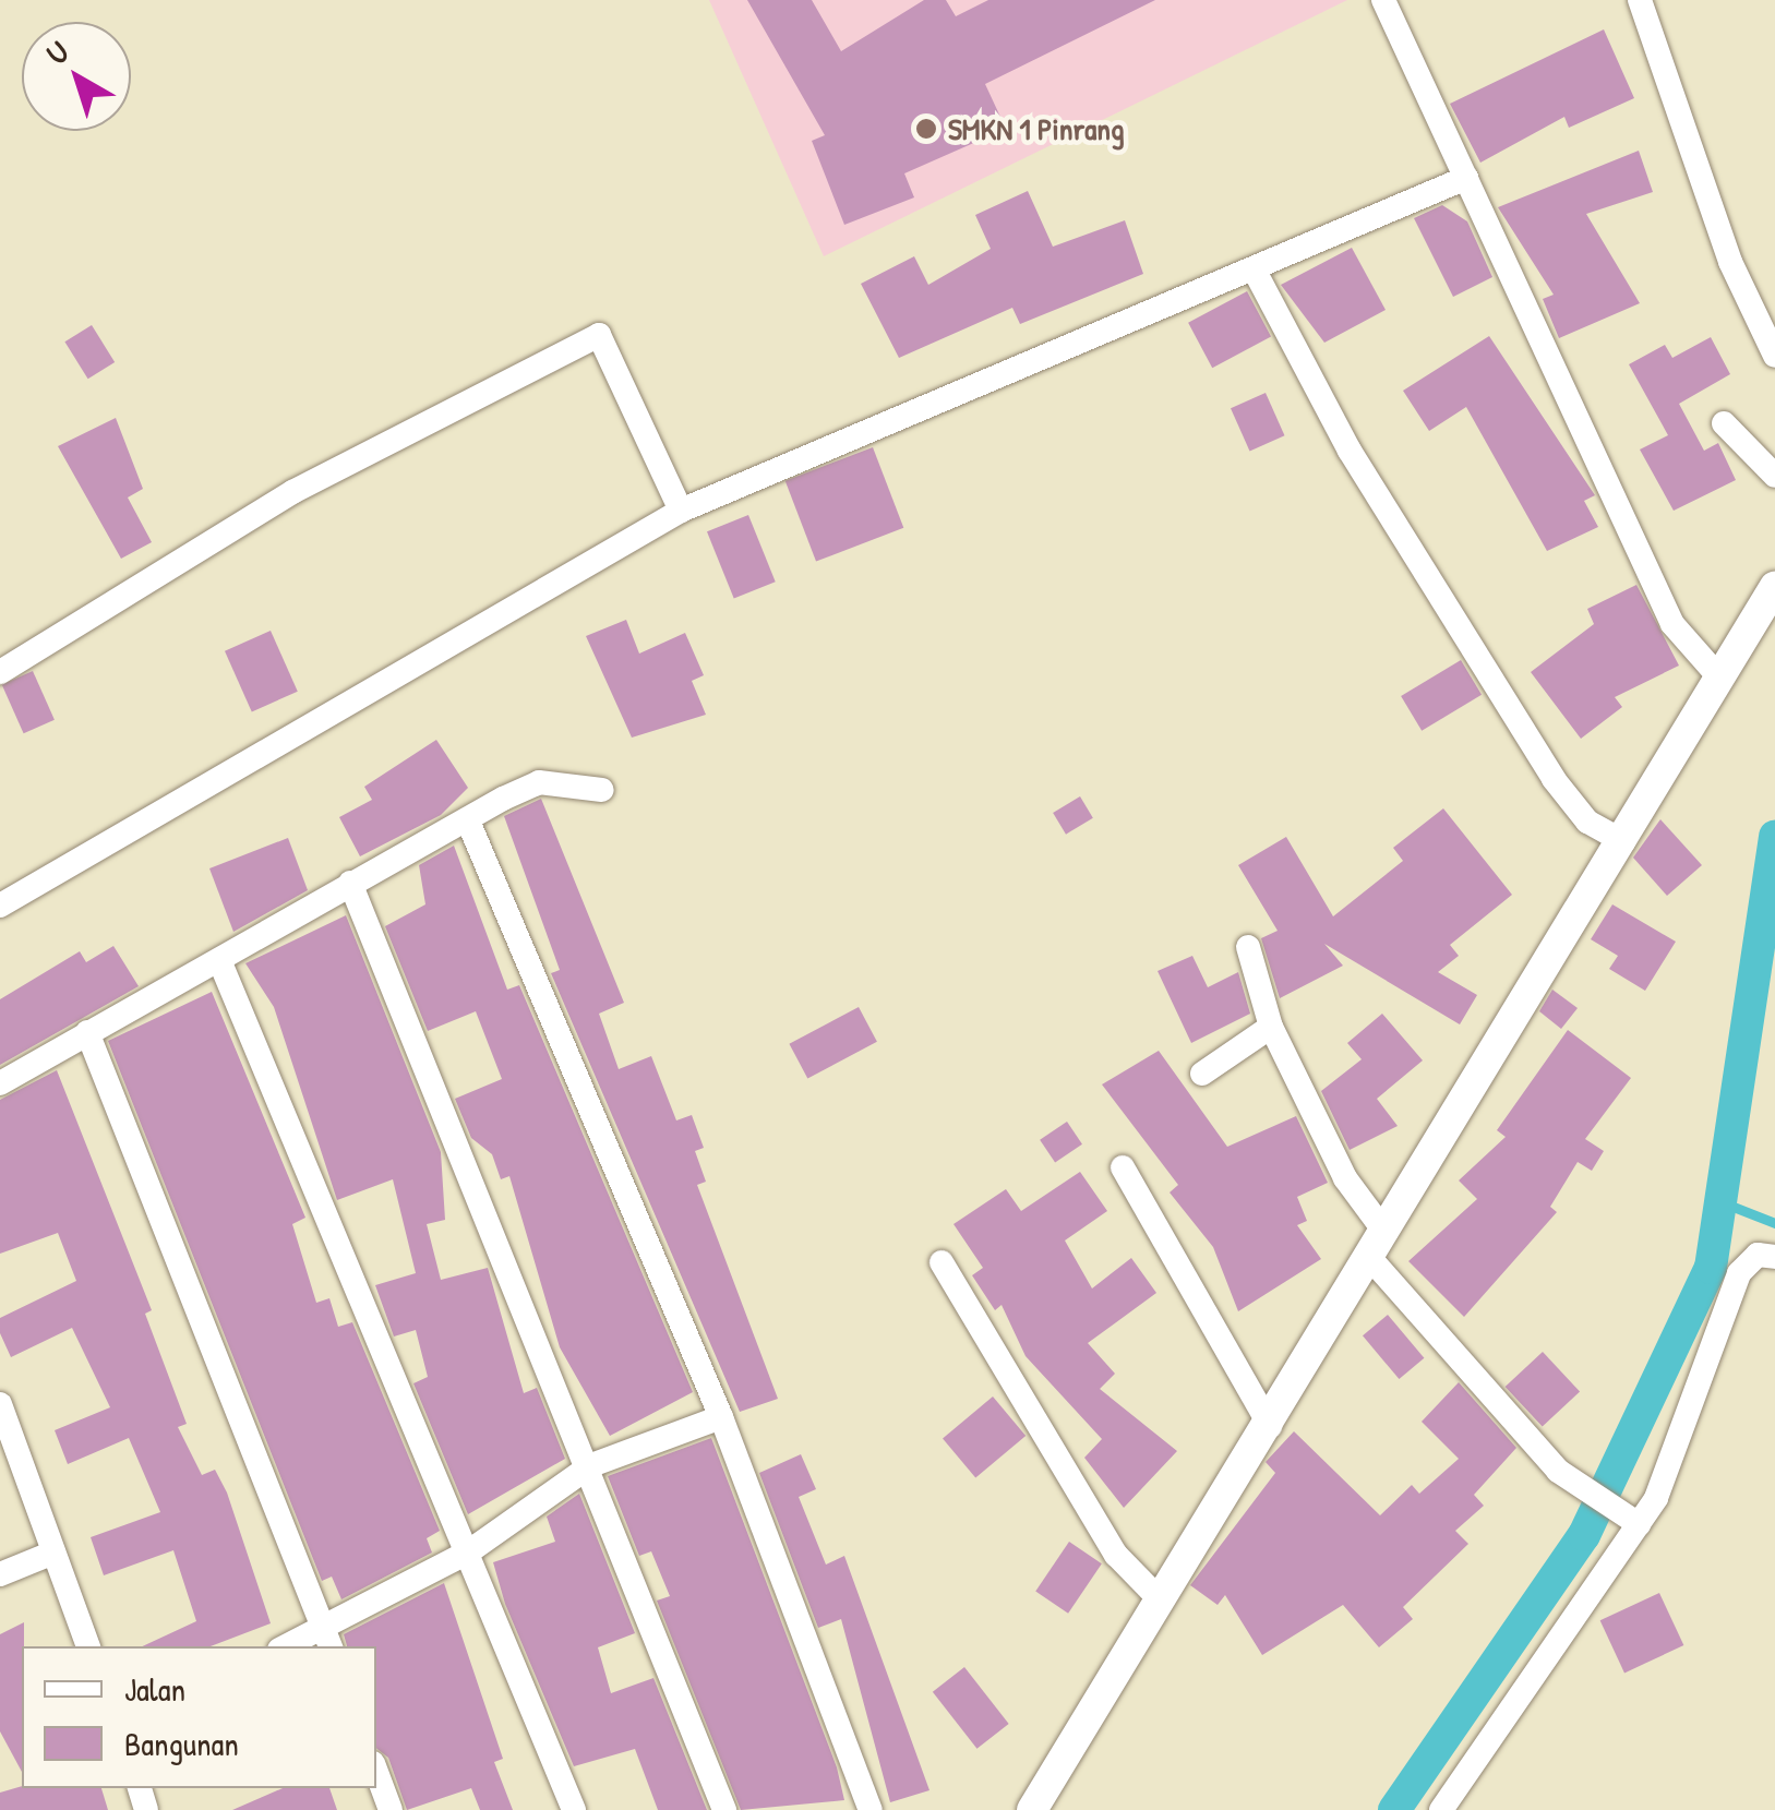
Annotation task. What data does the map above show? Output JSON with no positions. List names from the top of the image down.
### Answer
{
  "places": ["SMKN 1 Pinrang"],
  "legend": ["Jalan", "Bangunan"],
  "north": "top left"
}
